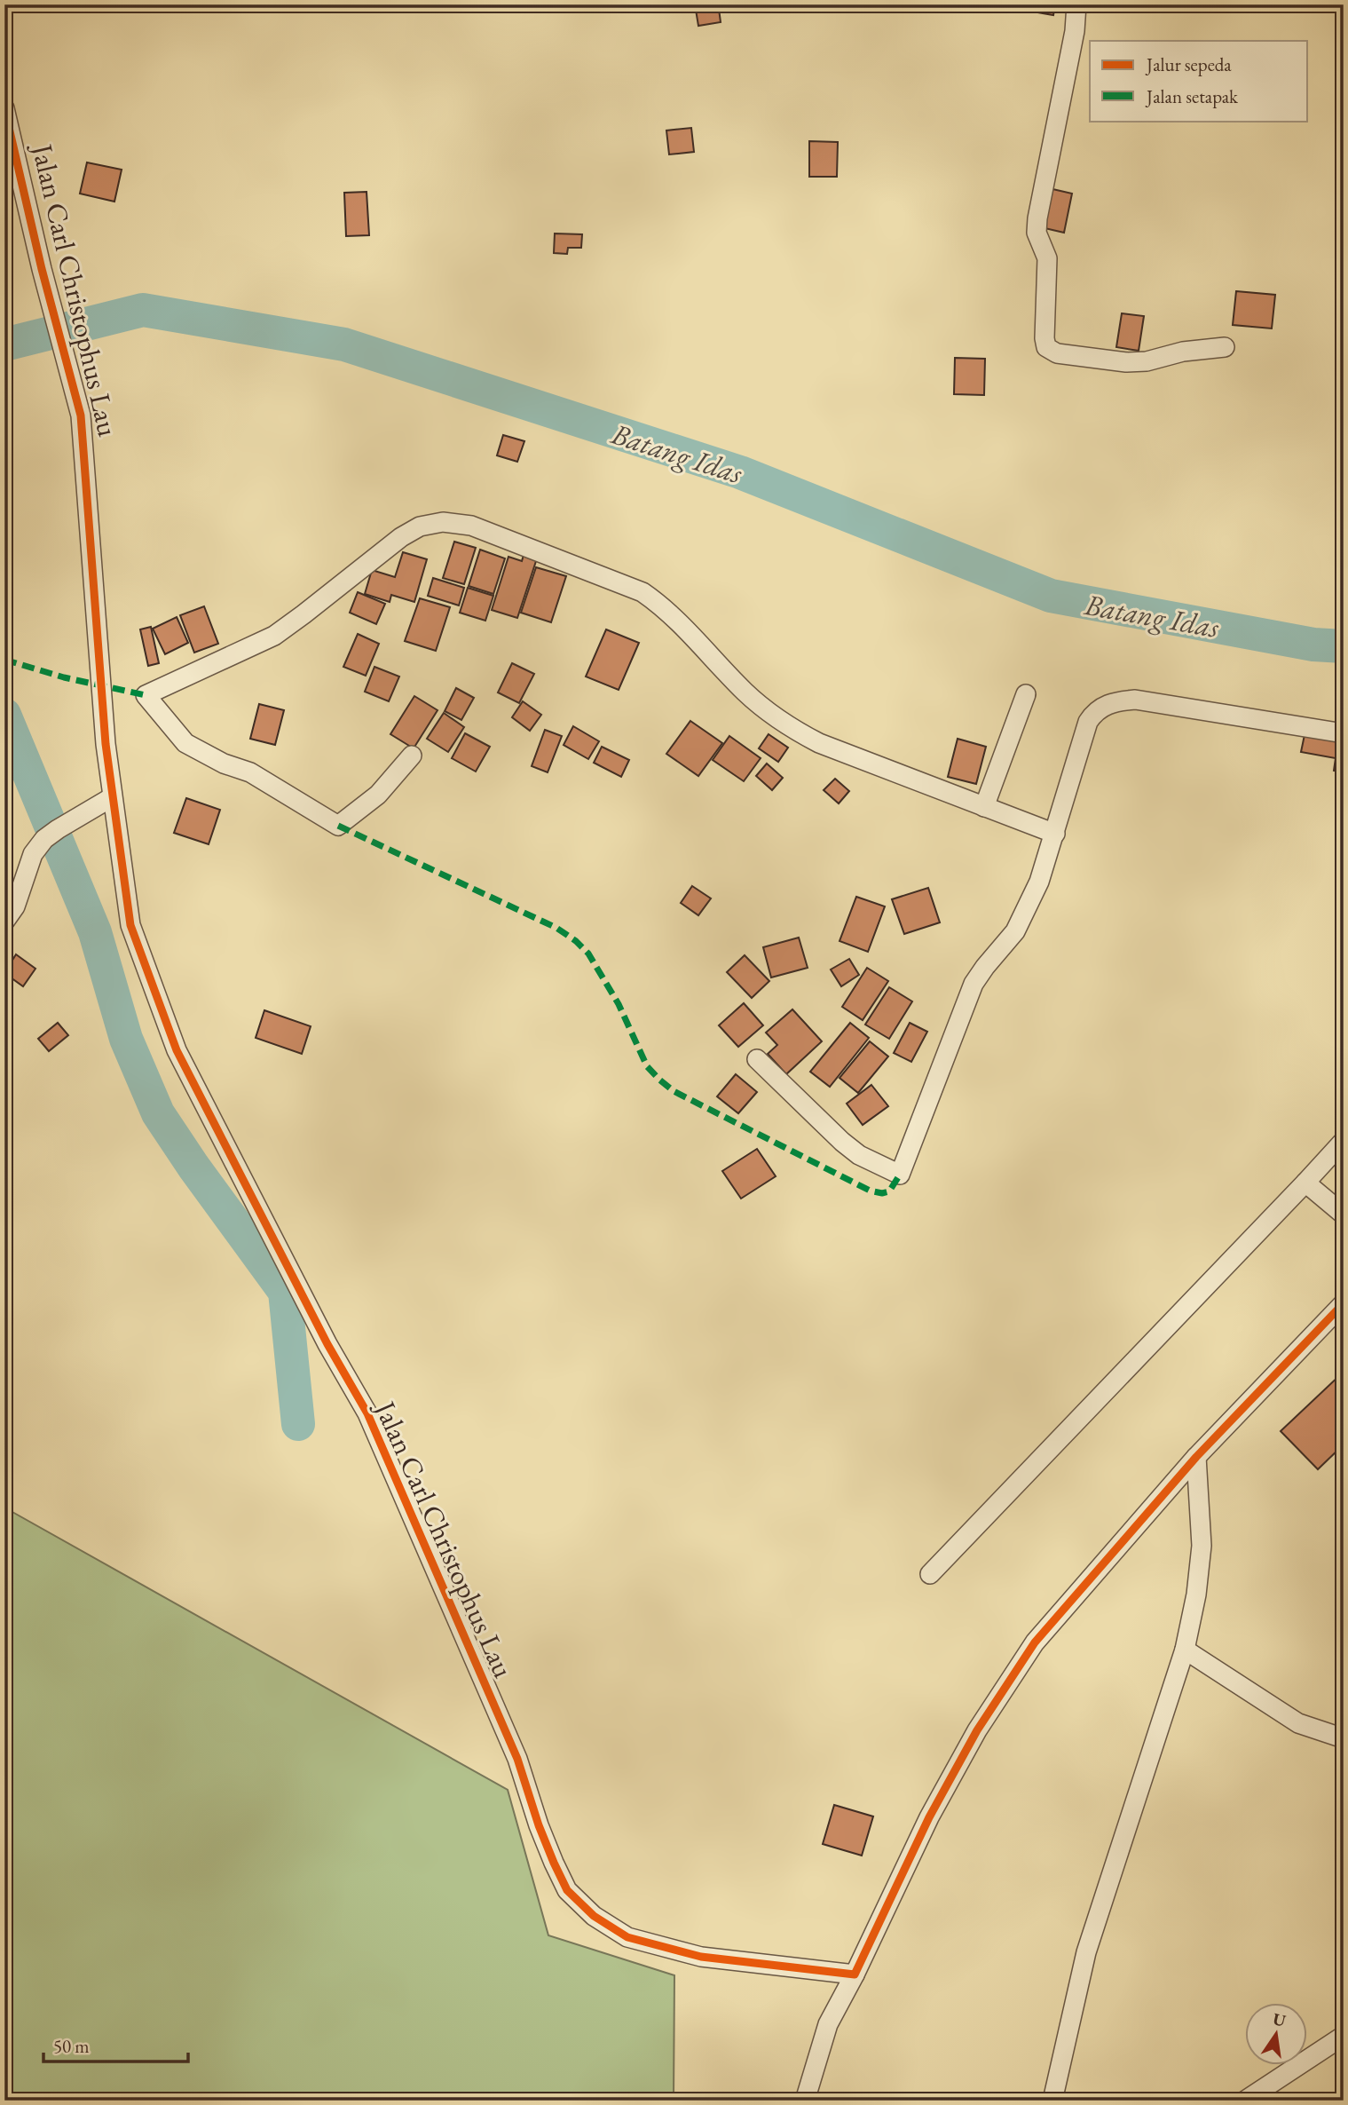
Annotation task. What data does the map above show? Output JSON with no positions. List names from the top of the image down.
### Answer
{
  "streets": {
    "street": ["Jalan Carl Christophus Lau"]
  },
  "water": ["Batang Idas"],
  "legend": ["Jalur sepeda", "Jalan setapak"],
  "scale_bar": "50 m",
  "north": "top"
}
